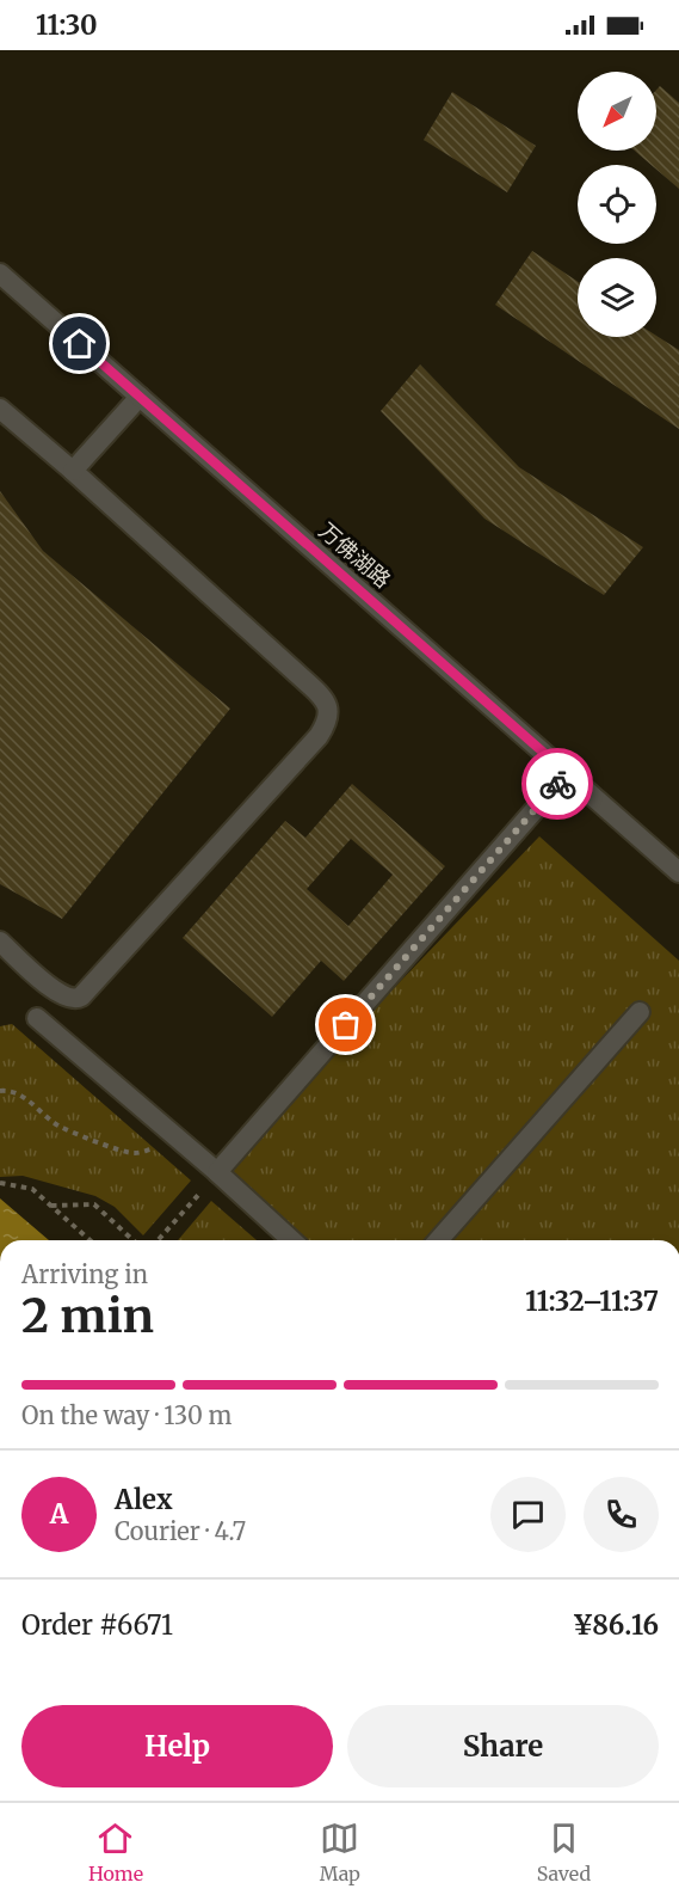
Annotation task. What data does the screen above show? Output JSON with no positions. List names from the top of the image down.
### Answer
{
  "streets": {
    "street": ["万佛湖路"]
  },
  "north": "bottom left",
  "page": {
    "status": "11:30",
    "heading": ["2 min", "Arriving in", "11:32–11:37"],
    "panel": [
      "Alex",
      "Courier · 4.7",
      "Order #6671",
      "¥86.16"
    ],
    "bar": "On the way · 130 m",
    "round": "A",
    "buttons": ["Help", "Share"],
    "tabs": ["Home", "Map", "Saved"]
  }
}
